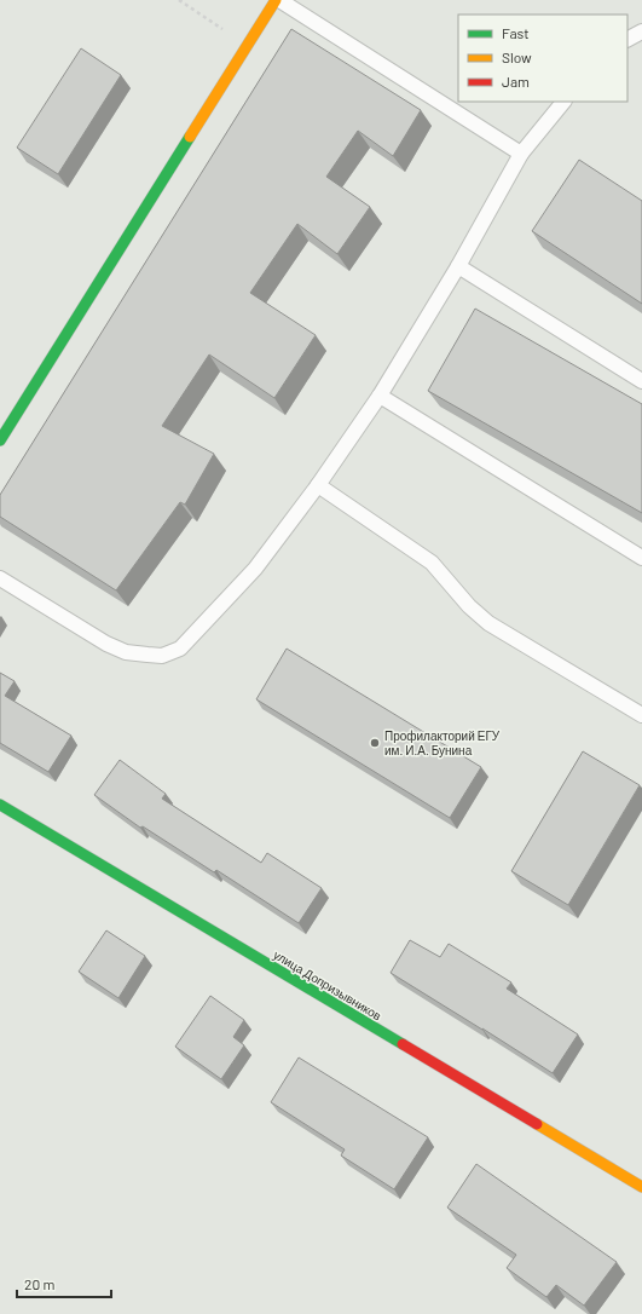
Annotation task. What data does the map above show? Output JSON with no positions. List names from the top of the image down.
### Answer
{
  "streets": {
    "street": ["улица Допризывников"]
  },
  "places": ["Профилакторий ЕГУ им. И.А. Бунина"],
  "legend": ["Fast", "Slow", "Jam"],
  "scale_bar": "20 m"
}
